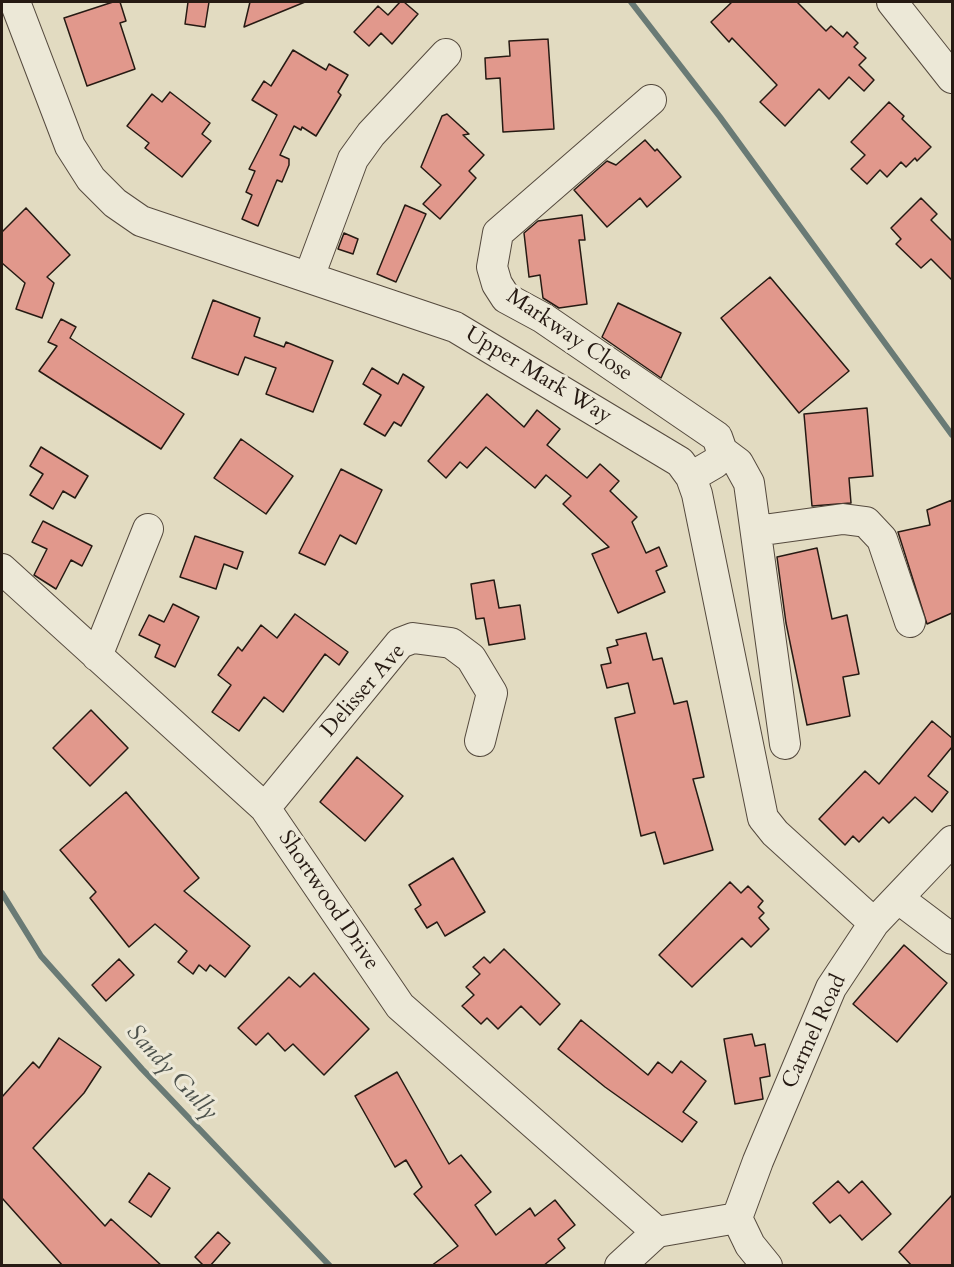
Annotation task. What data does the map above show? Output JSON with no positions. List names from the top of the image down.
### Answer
{
  "streets": {
    "street": [
      "Markway Close",
      "Upper Mark Way",
      "Delisser Ave",
      "Shortwood Drive",
      "Carmel Road"
    ]
  },
  "crossings": [
    ["Upper Mark Way", "Carmel Road"],
    ["Delisser Ave", "Shortwood Drive"]
  ],
  "water": ["Sandy Gully"]
}
